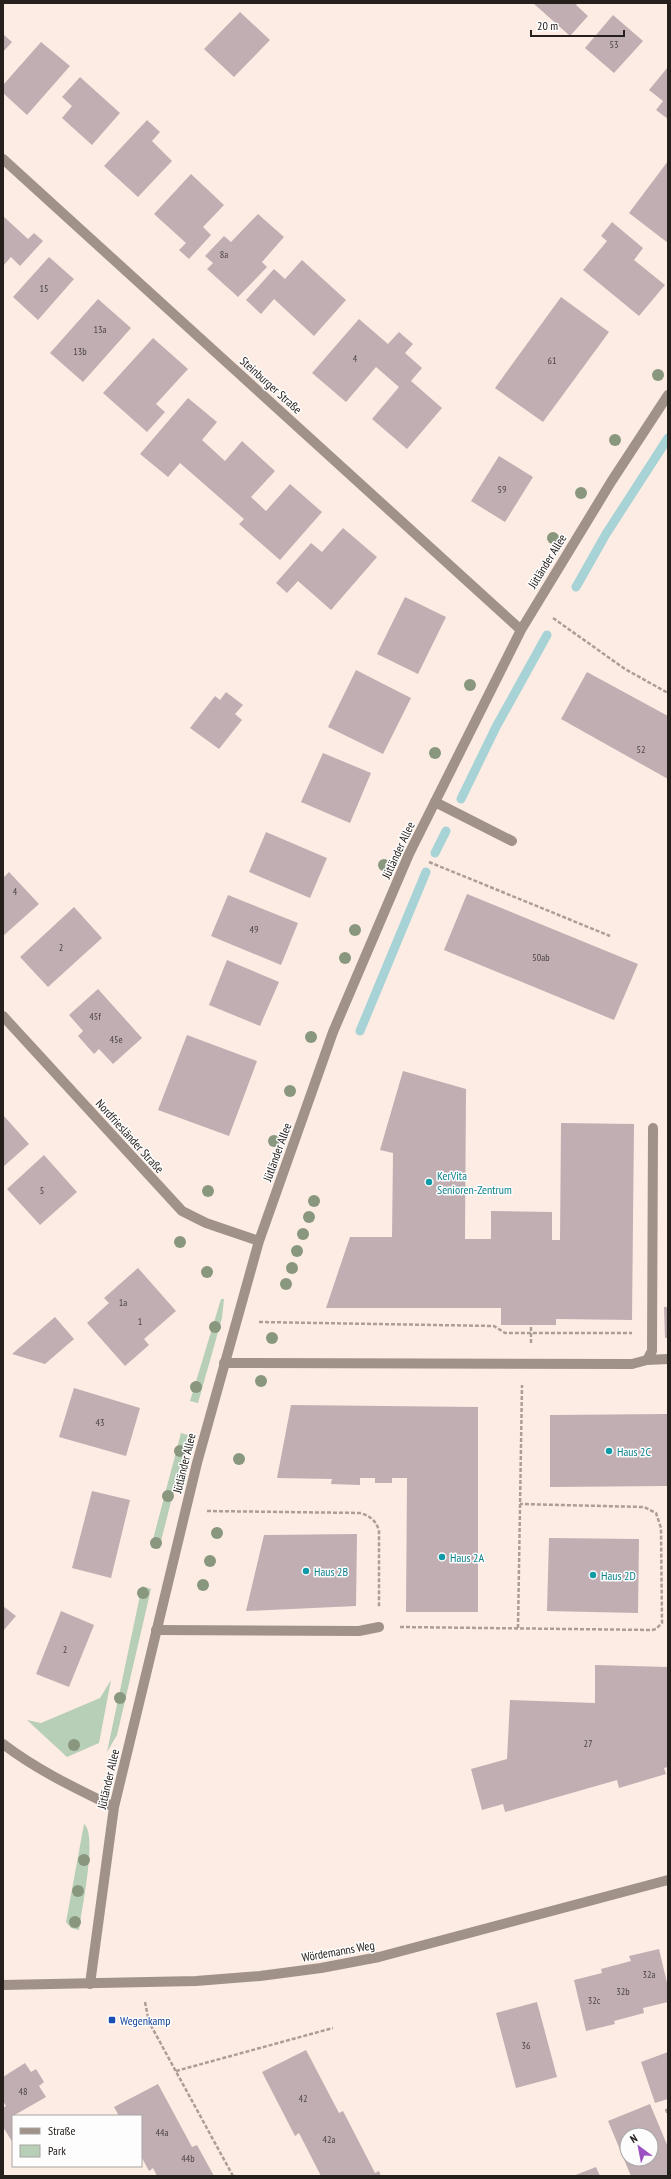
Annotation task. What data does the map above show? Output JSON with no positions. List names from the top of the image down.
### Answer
{
  "streets": {
    "street": [
      "Steinburger Straße",
      "Jütländer Allee",
      "Nordfriesländer Straße",
      "Wördemanns Weg"
    ]
  },
  "crossings": [
    ["Steinburger Straße", "Jütländer Allee"],
    ["Jütländer Allee", "Nordfriesländer Straße"],
    ["Jütländer Allee", "Wördemanns Weg"]
  ],
  "places": {
    "other": [
      "KerVita Senioren-Zentrum",
      "Haus 2C",
      "Haus 2A",
      "Haus 2B",
      "Haus 2D"
    ],
    "transit": ["Wegenkamp"]
  },
  "house_numbers": [
    "53",
    "8a",
    "15",
    "13a",
    "13b",
    "4",
    "61",
    "59",
    "52",
    "4",
    "49",
    "2",
    "50ab",
    "45f",
    "45e",
    "5",
    "1a",
    "1",
    "43",
    "2",
    "27",
    "32a",
    "32b",
    "32c",
    "36",
    "48",
    "42",
    "44a",
    "42a",
    "44b"
  ],
  "legend": ["Straße", "Park"],
  "scale_bar": "20 m",
  "north": "top left"
}
